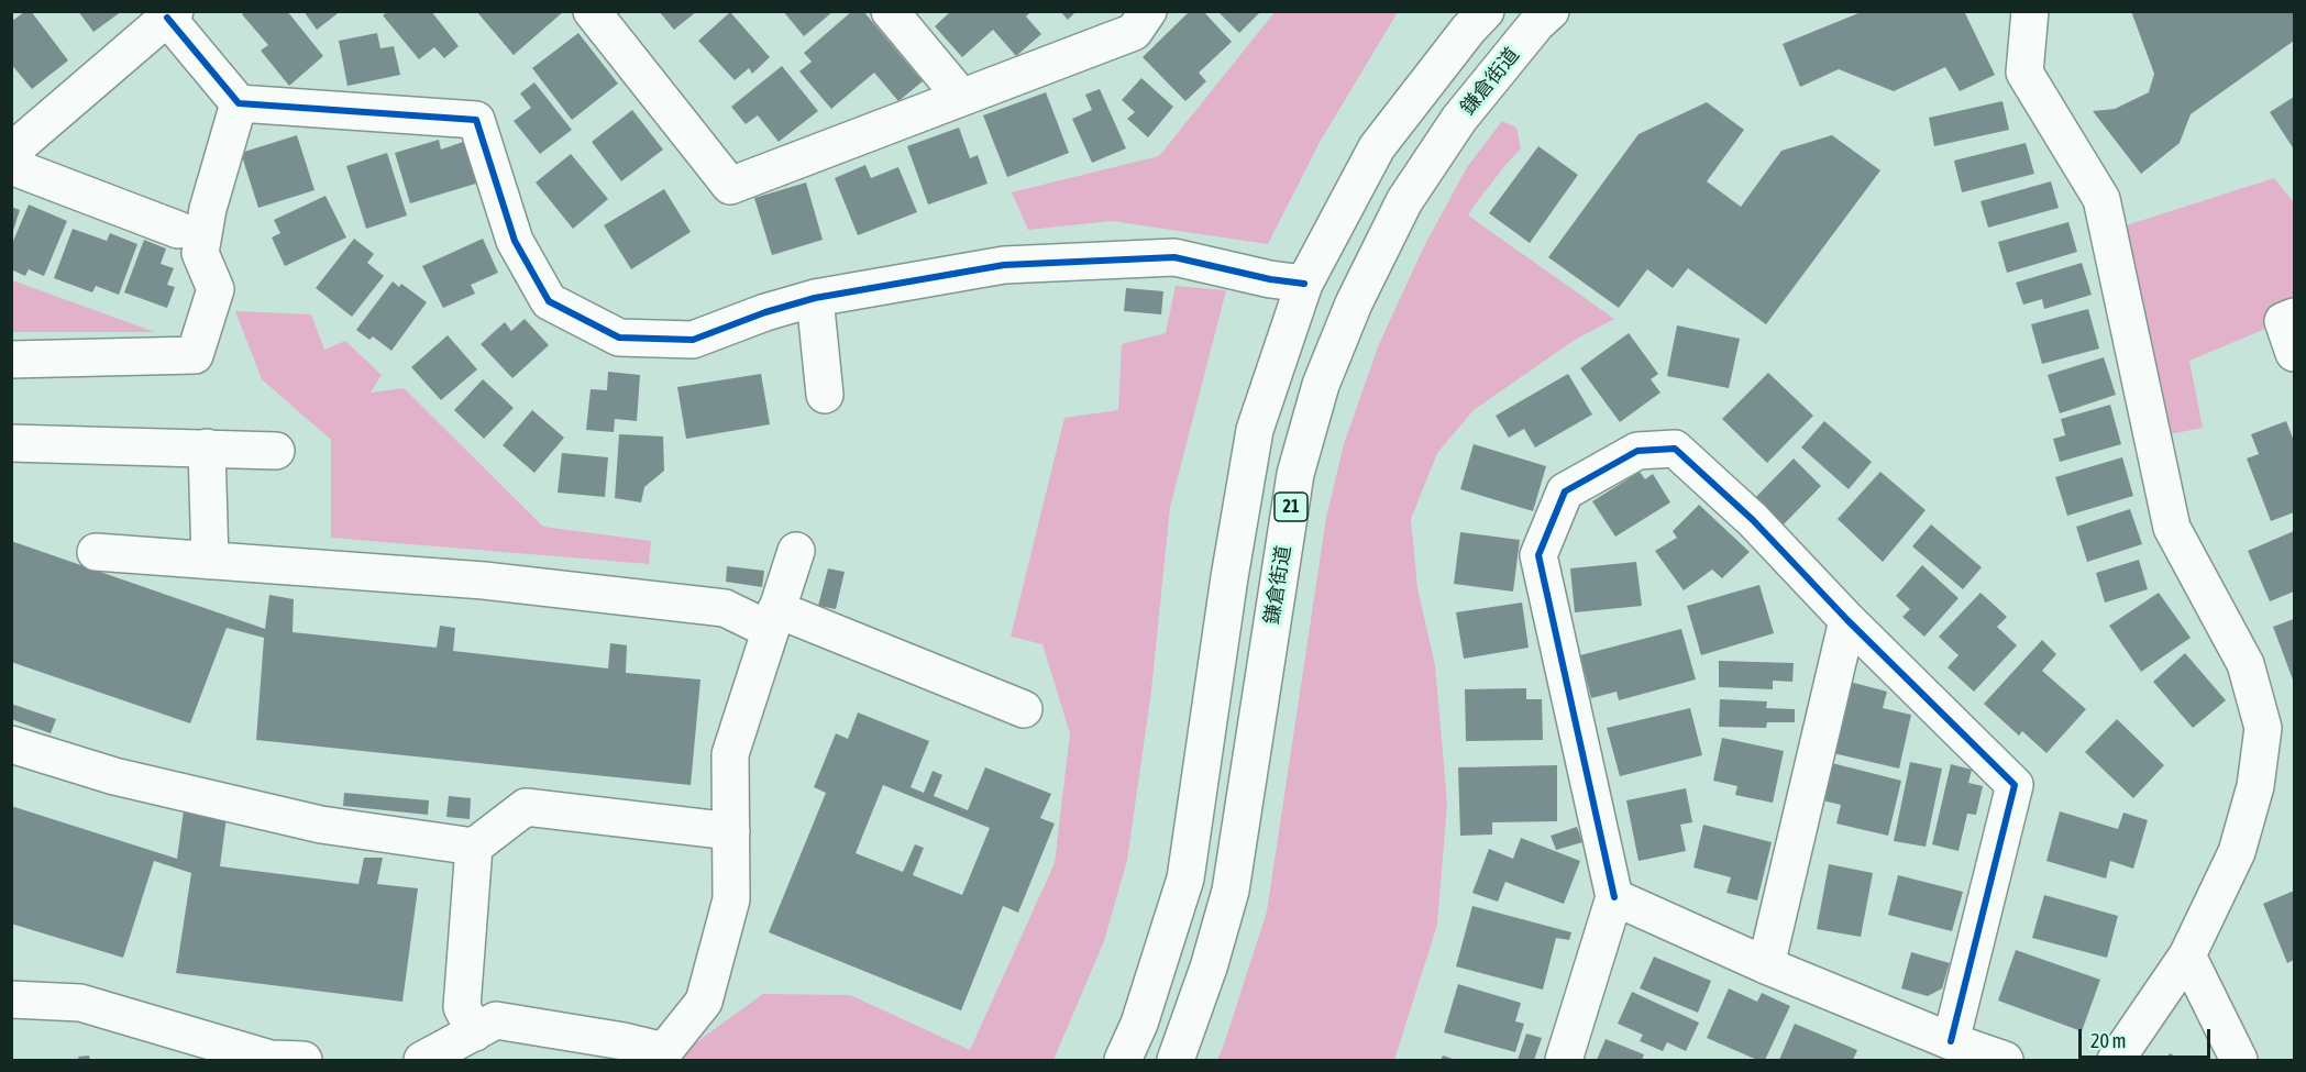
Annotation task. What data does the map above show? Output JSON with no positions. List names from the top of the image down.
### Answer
{
  "streets": {
    "street": ["鎌倉街道", "21"]
  },
  "scale_bar": "20 m"
}
